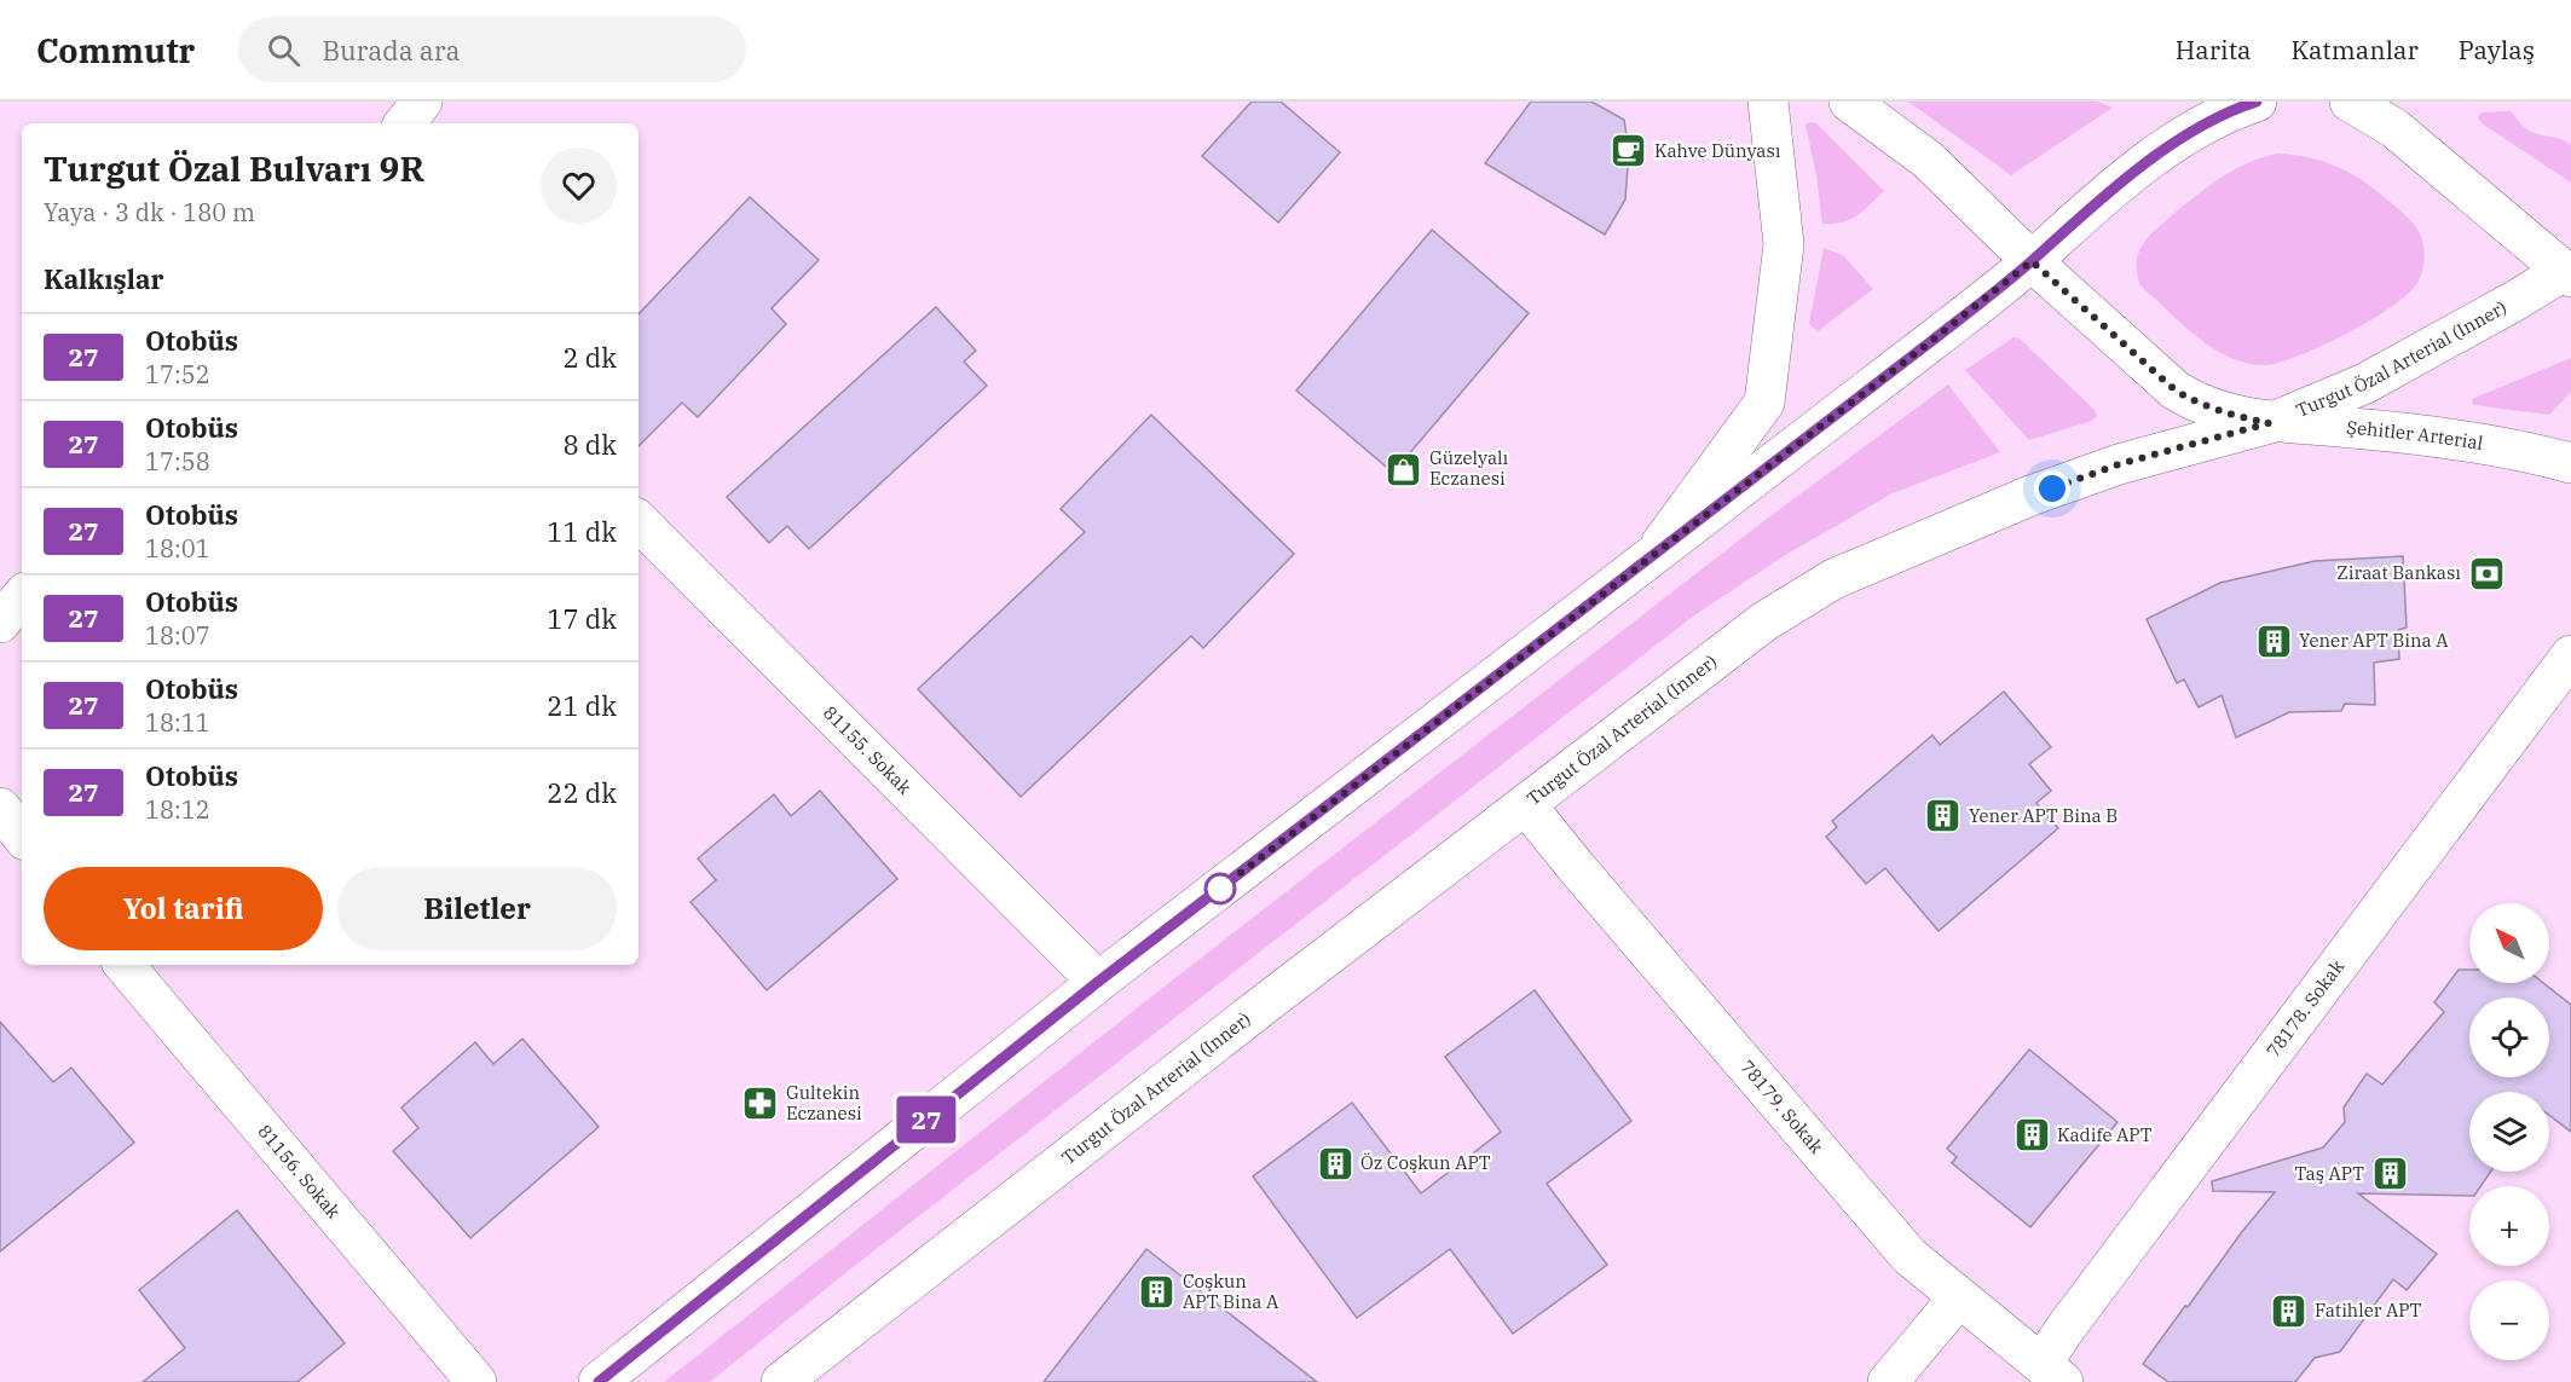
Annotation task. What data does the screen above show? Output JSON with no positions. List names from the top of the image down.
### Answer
{
  "streets": {
    "main road": [
      "Turgut Özal Arterial (Inner)",
      "Şehitler Arterial",
      "81155. Sokak",
      "78178. Sokak",
      "78179. Sokak",
      "81156. Sokak"
    ]
  },
  "crossings": [
    ["Turgut Özal Arterial (Inner)", "Şehitler Arterial"],
    ["Turgut Özal Arterial (Inner)", "78179. Sokak"],
    ["78178. Sokak", "78179. Sokak"]
  ],
  "places": {
    "cafe": ["Kahve Dünyası"],
    "shop": ["Güzelyalı Eczanesi"],
    "bank": ["Ziraat Bankası"],
    "building": [
      "Yener APT Bina A",
      "Yener APT Bina B",
      "Kadife APT",
      "Öz Coşkun APT",
      "Taş APT",
      "Coşkun APT Bina A",
      "Fatihler APT"
    ],
    "pharmacy": ["Gultekin Eczanesi"]
  },
  "lines": ["bus line 27"],
  "north": "top left",
  "page": {
    "header": "Commutr",
    "search": "Burada ara",
    "nav": ["Harita", "Katmanlar", "Paylaş"],
    "on_map": "27",
    "heading": [
      ["Turgut Özal Bulvarı 9R", "Yaya · 3 dk · 180 m"],
      "Kalkışlar"
    ],
    "list": [
      {
        "mark": "27",
        "name": "Otobüs",
        "note": "17:52",
        "value": "2 dk"
      },
      {
        "mark": "27",
        "name": "Otobüs",
        "note": "17:58",
        "value": "8 dk"
      },
      {
        "mark": "27",
        "name": "Otobüs",
        "note": "18:01",
        "value": "11 dk"
      },
      {
        "mark": "27",
        "name": "Otobüs",
        "note": "18:07",
        "value": "17 dk"
      },
      {
        "mark": "27",
        "name": "Otobüs",
        "note": "18:11",
        "value": "21 dk"
      },
      {
        "mark": "27",
        "name": "Otobüs",
        "note": "18:12",
        "value": "22 dk"
      }
    ],
    "buttons": ["Yol tarifi", "Biletler"],
    "map_buttons": ["+", "−"]
  }
}
